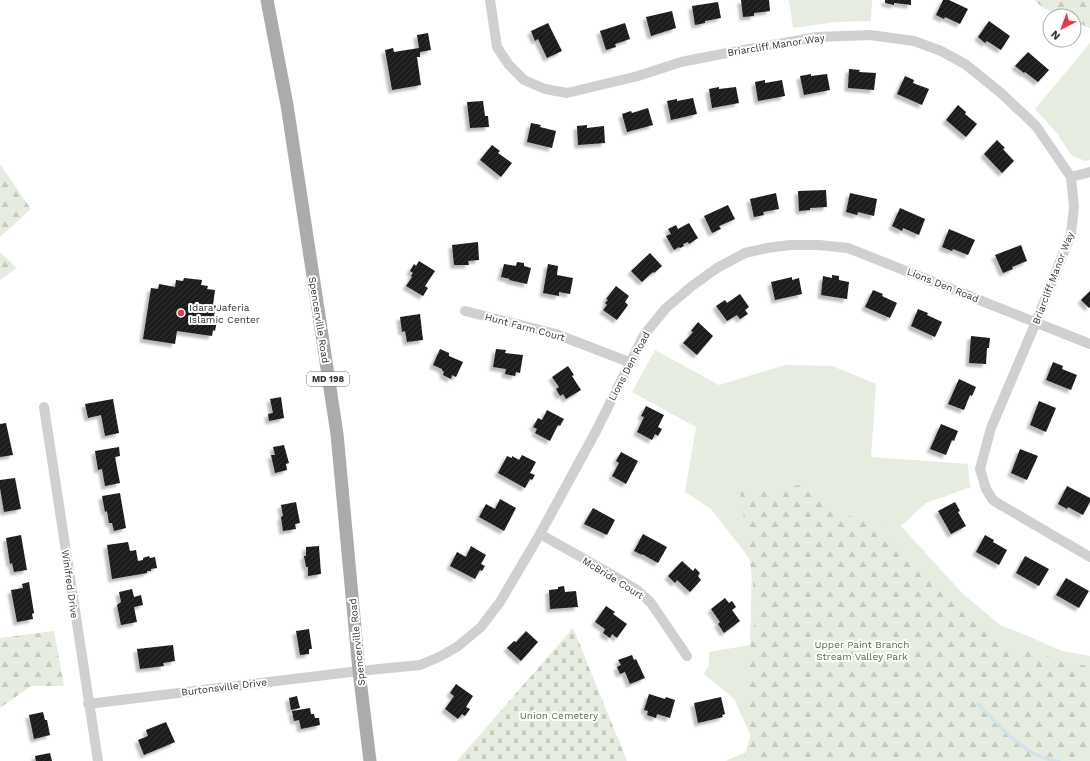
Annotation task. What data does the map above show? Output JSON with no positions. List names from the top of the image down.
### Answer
{
  "streets": {
    "main road": ["Spencerville Road", "MD 198"],
    "street": [
      "Briarcliff Manor Way",
      "Lions Den Road",
      "Hunt Farm Court",
      "McBride Court",
      "Winifred Drive",
      "Burtonsville Drive"
    ]
  },
  "crossings": [
    ["Briarcliff Manor Way", "Lions Den Road"],
    ["Lions Den Road", "Spencerville Road"],
    ["Lions Den Road", "Hunt Farm Court"],
    ["Lions Den Road", "McBride Court"],
    ["Lions Den Road", "Burtonsville Drive"],
    ["Spencerville Road", "Burtonsville Drive"],
    ["Winifred Drive", "Burtonsville Drive"]
  ],
  "parks": ["Upper Paint Branch Stream Valley Park", "Union Cemetery"],
  "places": ["Idara Jaferia Islamic Center"],
  "north": "bottom left"
}
